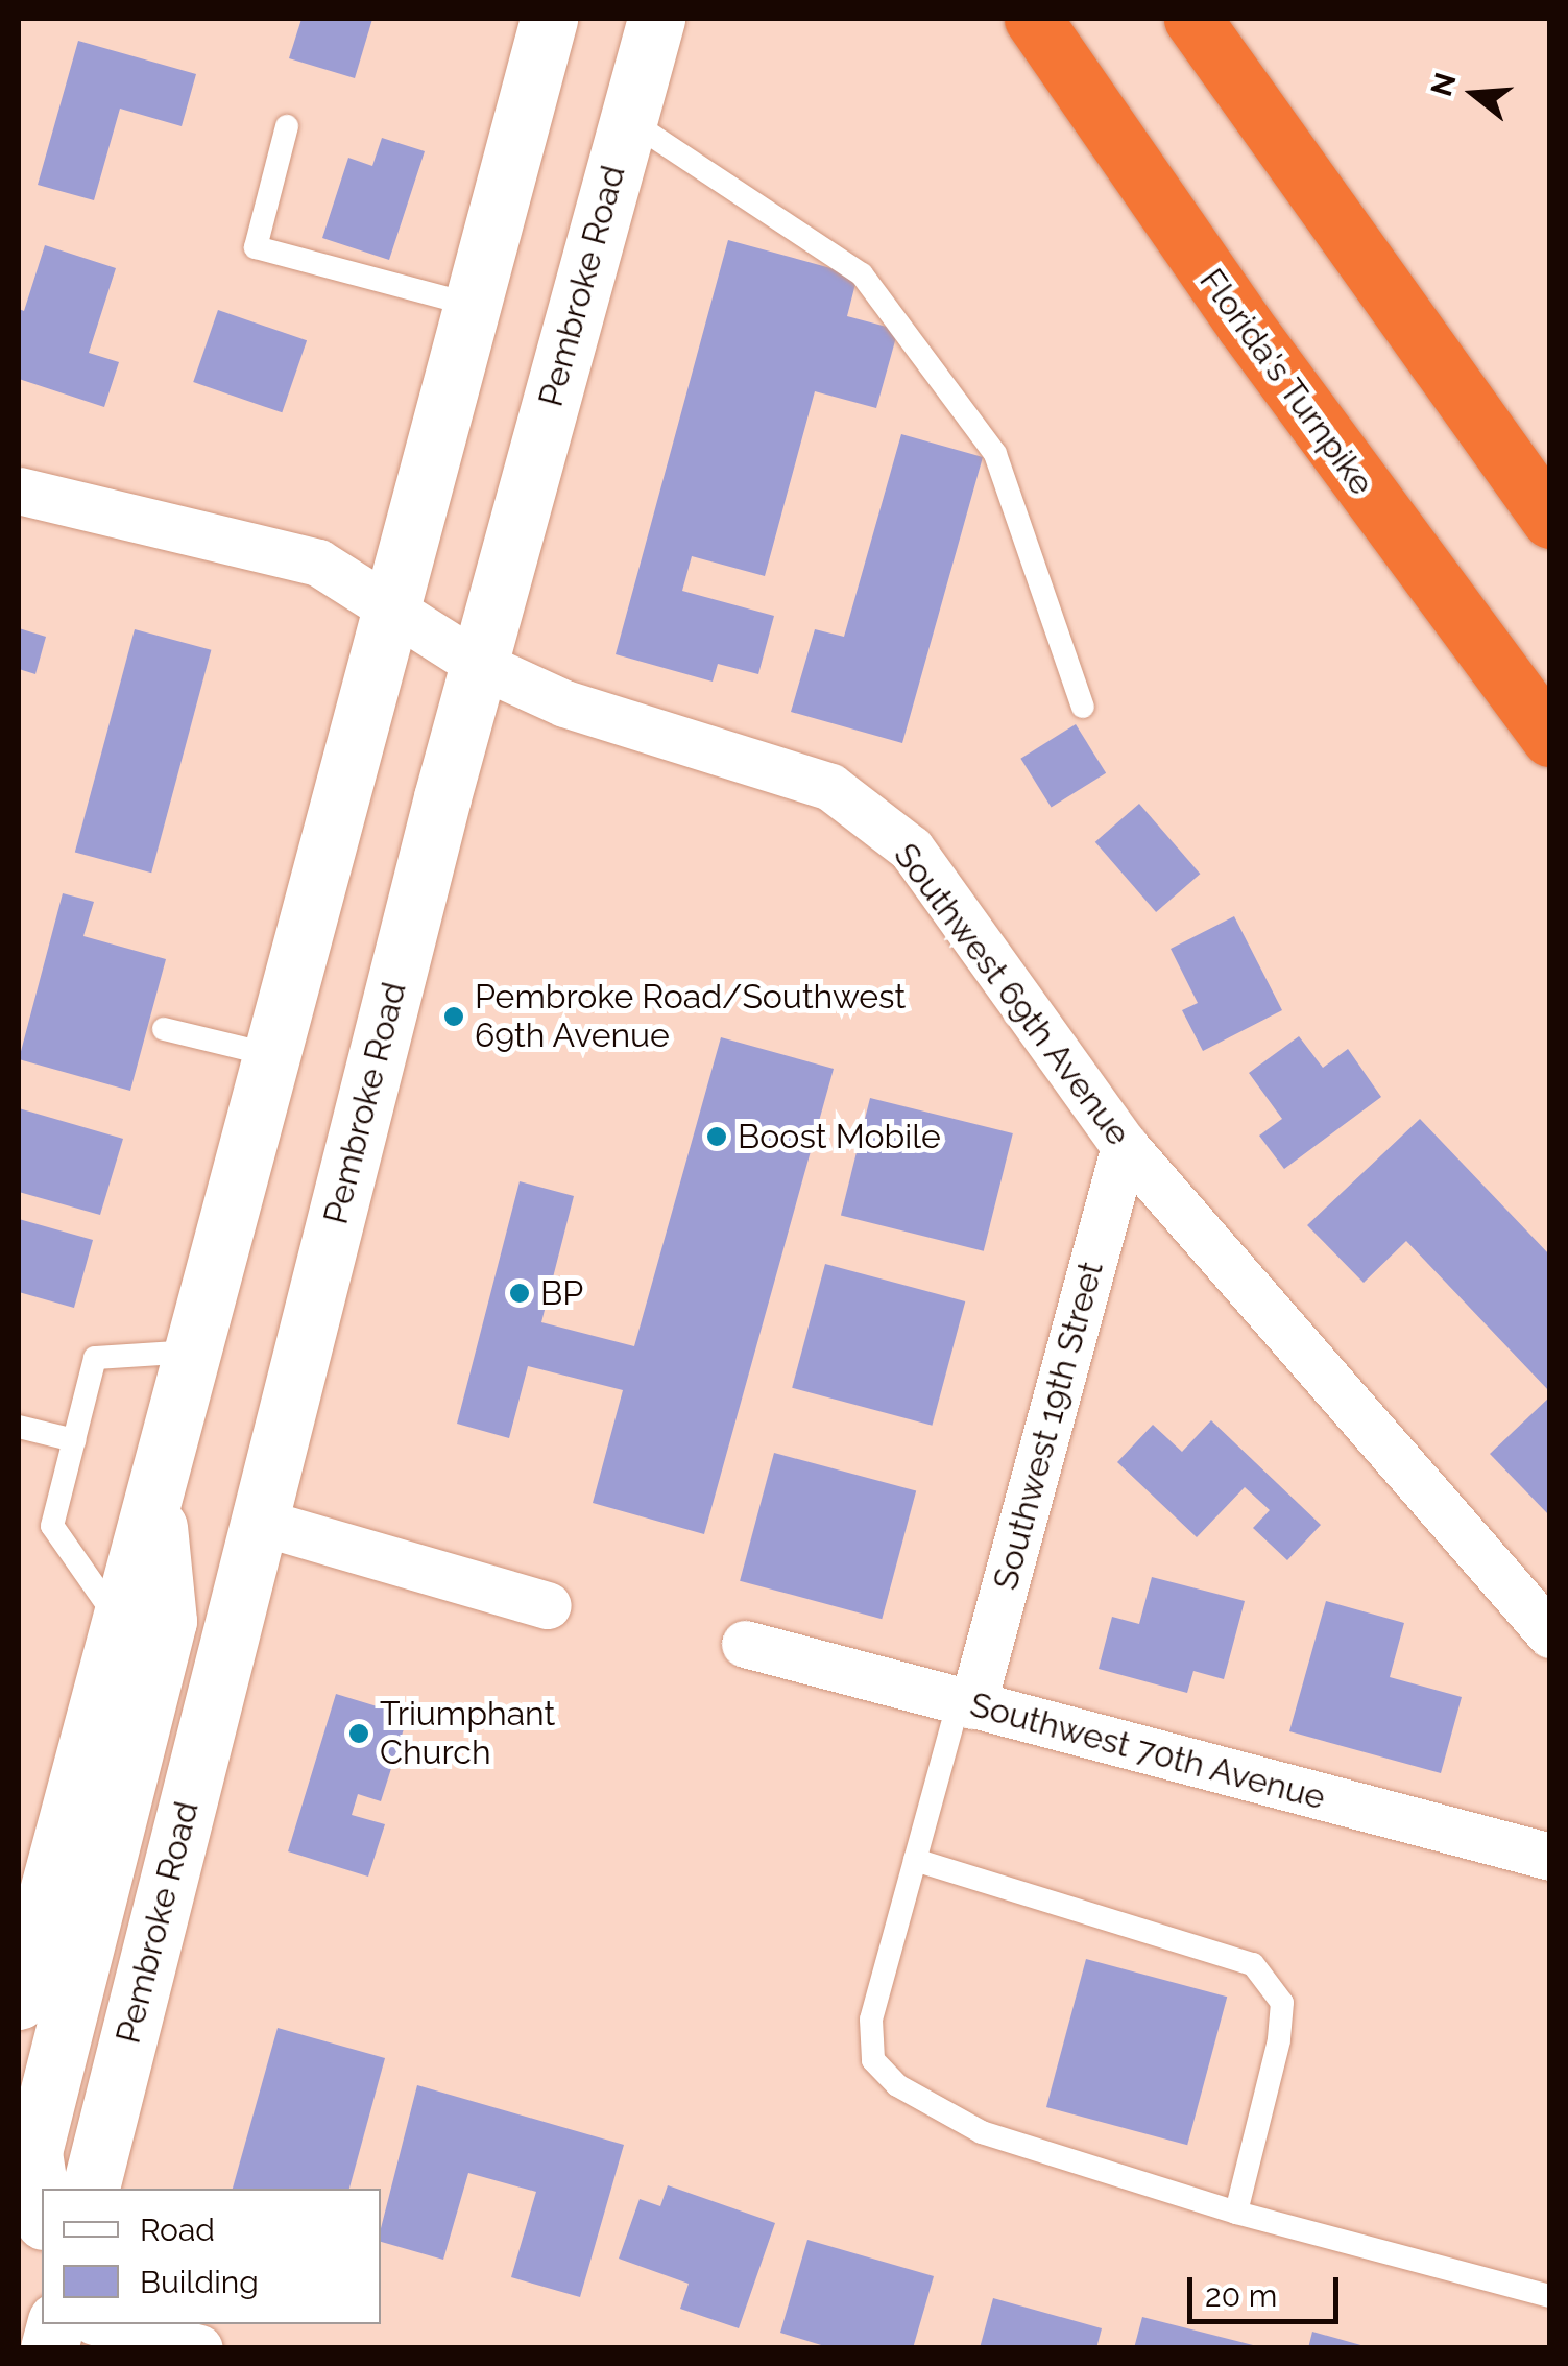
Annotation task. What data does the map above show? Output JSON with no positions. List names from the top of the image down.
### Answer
{
  "streets": {
    "highway": ["Florida's Turnpike"],
    "main road": ["Pembroke Road"],
    "street": ["Southwest 69th Avenue", "Southwest 19th Street", "Southwest 70th Avenue"]
  },
  "crossings": [
    ["Pembroke Road", "Southwest 69th Avenue"],
    ["Southwest 69th Avenue", "Southwest 19th Street"],
    ["Southwest 19th Street", "Southwest 70th Avenue"]
  ],
  "places": [
    "Pembroke Road/Southwest 69th Avenue",
    "Boost Mobile",
    "BP",
    "Triumphant Church"
  ],
  "legend": ["Road", "Building"],
  "scale_bar": "20 m",
  "north": "left"
}
